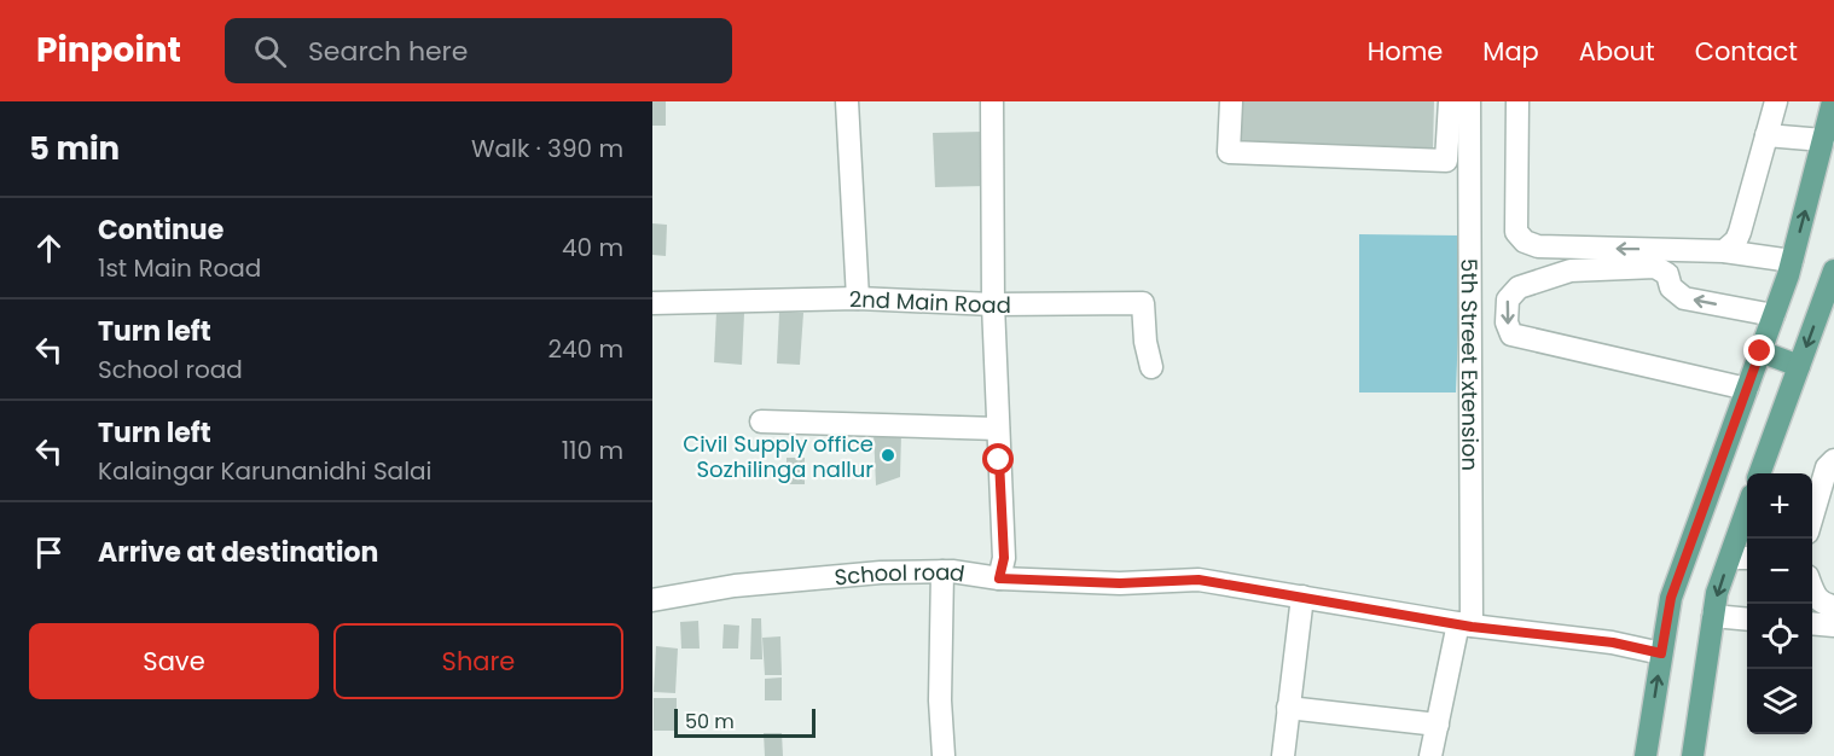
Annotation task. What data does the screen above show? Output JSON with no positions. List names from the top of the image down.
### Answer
{
  "streets": {
    "street": ["2nd Main Road", "5th Street Extension", "School road"]
  },
  "crossings": [
    ["5th Street Extension", "School road"]
  ],
  "places": ["Civil Supply office Sozhilinga nallur"],
  "scale_bar": "50 m",
  "page": {
    "header": "Pinpoint",
    "search": "Search here",
    "nav": [
      "Home",
      "Map",
      "About",
      "Contact"
    ],
    "heading": ["5 min", "Walk · 390 m"],
    "list": [
      ["Continue", "1st Main Road", "40 m"],
      ["Turn left", "School road", "240 m"],
      ["Turn left", "Kalaingar Karunanidhi Salai", "110 m"],
      "Arrive at destination"
    ],
    "map_buttons": ["+", "−"],
    "buttons": ["Save", "Share"],
    "scale": "50 m"
  }
}
